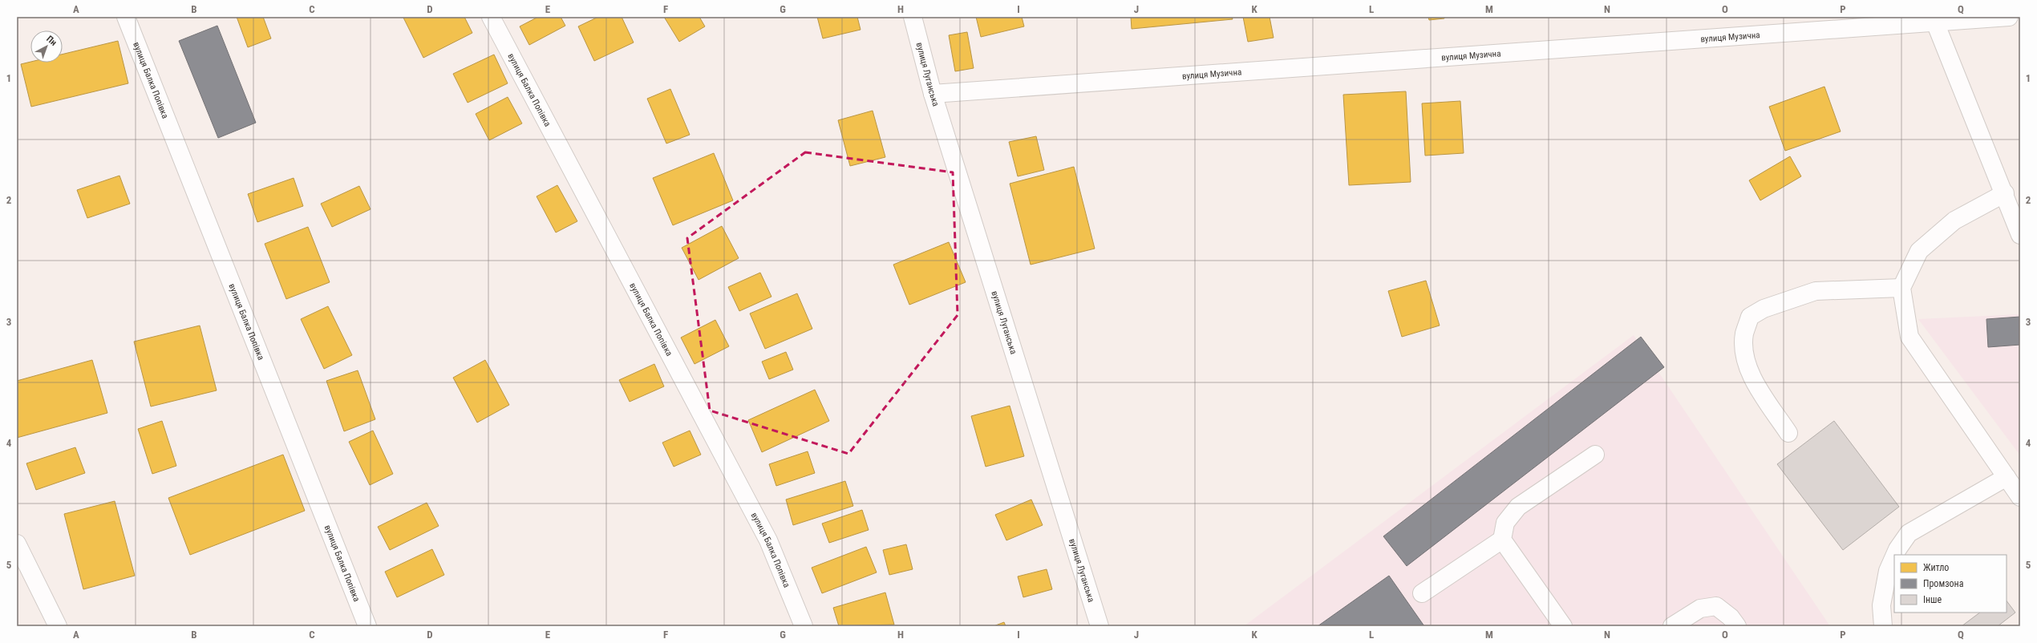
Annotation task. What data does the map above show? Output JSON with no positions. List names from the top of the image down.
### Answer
{
  "streets": {
    "street": ["вулиця Музична", "вулиця Луганська", "вулиця Балка Попівка"]
  },
  "crossings": [
    ["вулиця Музична", "вулиця Луганська"]
  ],
  "legend": ["Житло", "Промзона", "Інше"],
  "north": "top right",
  "grid": {
    "columns": [
      "A",
      "B",
      "C",
      "D",
      "E",
      "F",
      "G",
      "H",
      "I",
      "J",
      "K",
      "L",
      "M",
      "N",
      "O",
      "P",
      "Q"
    ],
    "rows": [
      "1",
      "2",
      "3",
      "4",
      "5"
    ]
  }
}
